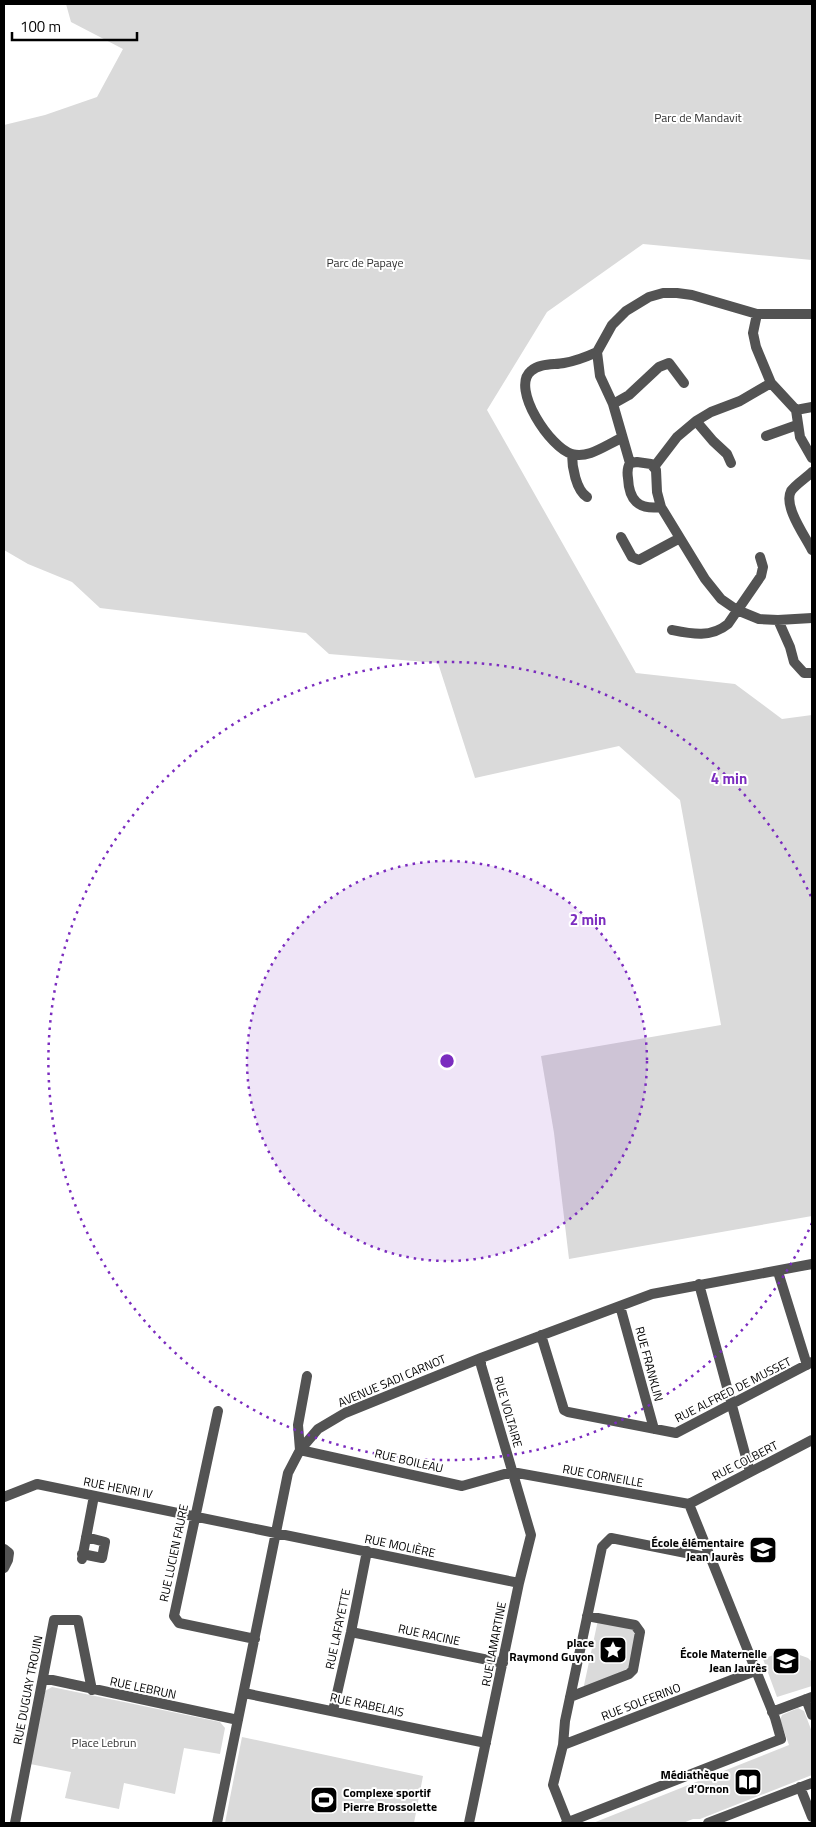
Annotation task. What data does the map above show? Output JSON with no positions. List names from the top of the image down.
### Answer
{
  "streets": {
    "street": [
      "RUE FRANKLIN",
      "AVENUE SADI CARNOT",
      "RUE ALFRED DE MUSSET",
      "RUE VOLTAIRE",
      "RUE BOILEAU",
      "RUE COLBERT",
      "RUE CORNEILLE",
      "RUE HENRI IV",
      "RUE MOLIÈRE",
      "RUE LUCIEN FAURE",
      "RUE LAFAYETTE",
      "RUE RACINE",
      "RUE LAMARTINE",
      "RUE LEBRUN",
      "RUE DUGUAY TROUIN",
      "RUE SOLFERINO",
      "RUE RABELAIS"
    ]
  },
  "crossings": [
    ["RUE FRANKLIN", "AVENUE SADI CARNOT"],
    ["RUE FRANKLIN", "RUE ALFRED DE MUSSET"],
    ["AVENUE SADI CARNOT", "RUE ALFRED DE MUSSET"],
    ["AVENUE SADI CARNOT", "RUE VOLTAIRE"],
    ["AVENUE SADI CARNOT", "RUE BOILEAU"],
    ["AVENUE SADI CARNOT", "RUE HENRI IV"],
    ["AVENUE SADI CARNOT", "RUE MOLIÈRE"],
    ["AVENUE SADI CARNOT", "RUE LUCIEN FAURE"],
    ["AVENUE SADI CARNOT", "RUE LEBRUN"],
    ["AVENUE SADI CARNOT", "RUE RABELAIS"],
    ["RUE VOLTAIRE", "RUE BOILEAU"],
    ["RUE VOLTAIRE", "RUE CORNEILLE"],
    ["RUE VOLTAIRE", "RUE LAMARTINE"],
    ["RUE BOILEAU", "RUE CORNEILLE"],
    ["RUE BOILEAU", "RUE LAMARTINE"],
    ["RUE COLBERT", "RUE CORNEILLE"],
    ["RUE CORNEILLE", "RUE LAMARTINE"],
    ["RUE HENRI IV", "RUE MOLIÈRE"],
    ["RUE HENRI IV", "RUE LUCIEN FAURE"],
    ["RUE MOLIÈRE", "RUE LAFAYETTE"],
    ["RUE MOLIÈRE", "RUE LAMARTINE"],
    ["RUE LAFAYETTE", "RUE RACINE"],
    ["RUE LAFAYETTE", "RUE RABELAIS"],
    ["RUE RACINE", "RUE LAMARTINE"],
    ["RUE LAMARTINE", "RUE RABELAIS"],
    ["RUE LEBRUN", "RUE DUGUAY TROUIN"]
  ],
  "parks": ["Parc de Mandavit", "Parc de Papaye", "Place Lebrun"],
  "places": {
    "school or university": ["École élémentaire Jean Jaurès", "École Maternelle Jean Jaurès"],
    "place": ["place Raymond Guyon"],
    "library": ["Médiathèque d’Ornon"],
    "sports": ["Complexe sportif Pierre Brossolette"]
  },
  "scale_bar": "100 m",
  "rings": ["4 min", "2 min"]
}
